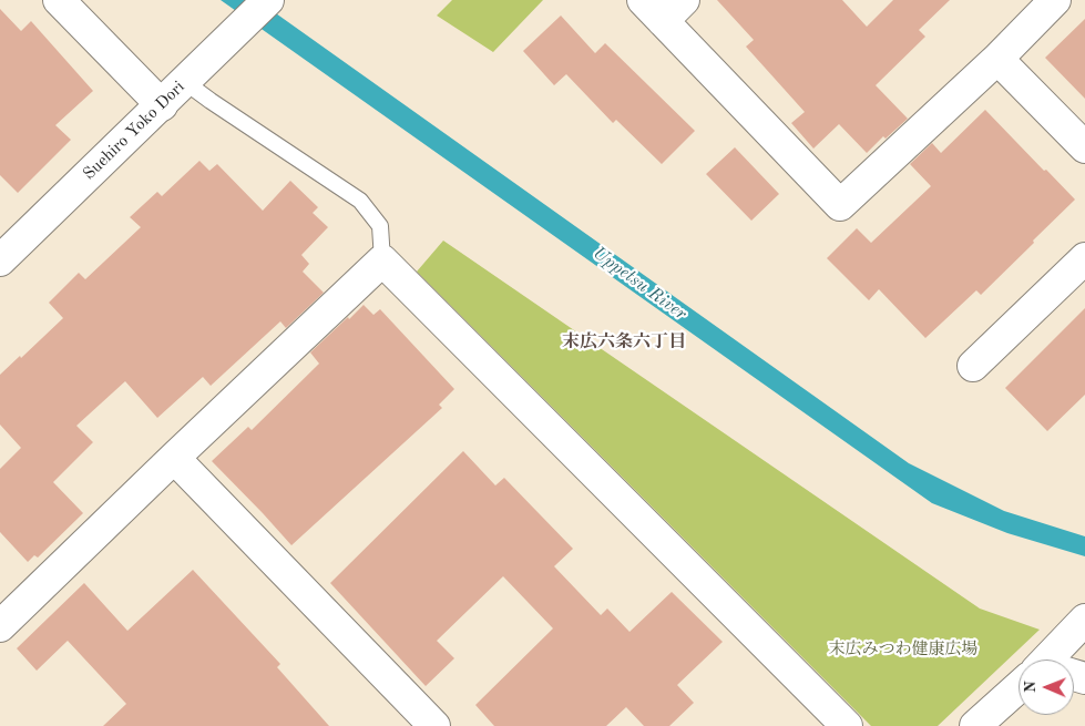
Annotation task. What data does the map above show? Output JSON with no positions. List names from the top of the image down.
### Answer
{
  "streets": {
    "street": ["Suehiro Yoko Dori"]
  },
  "districts": ["末広六条六丁目"],
  "water": ["Uppetsu River"],
  "parks": ["末広みつわ健康広場"],
  "north": "left"
}
